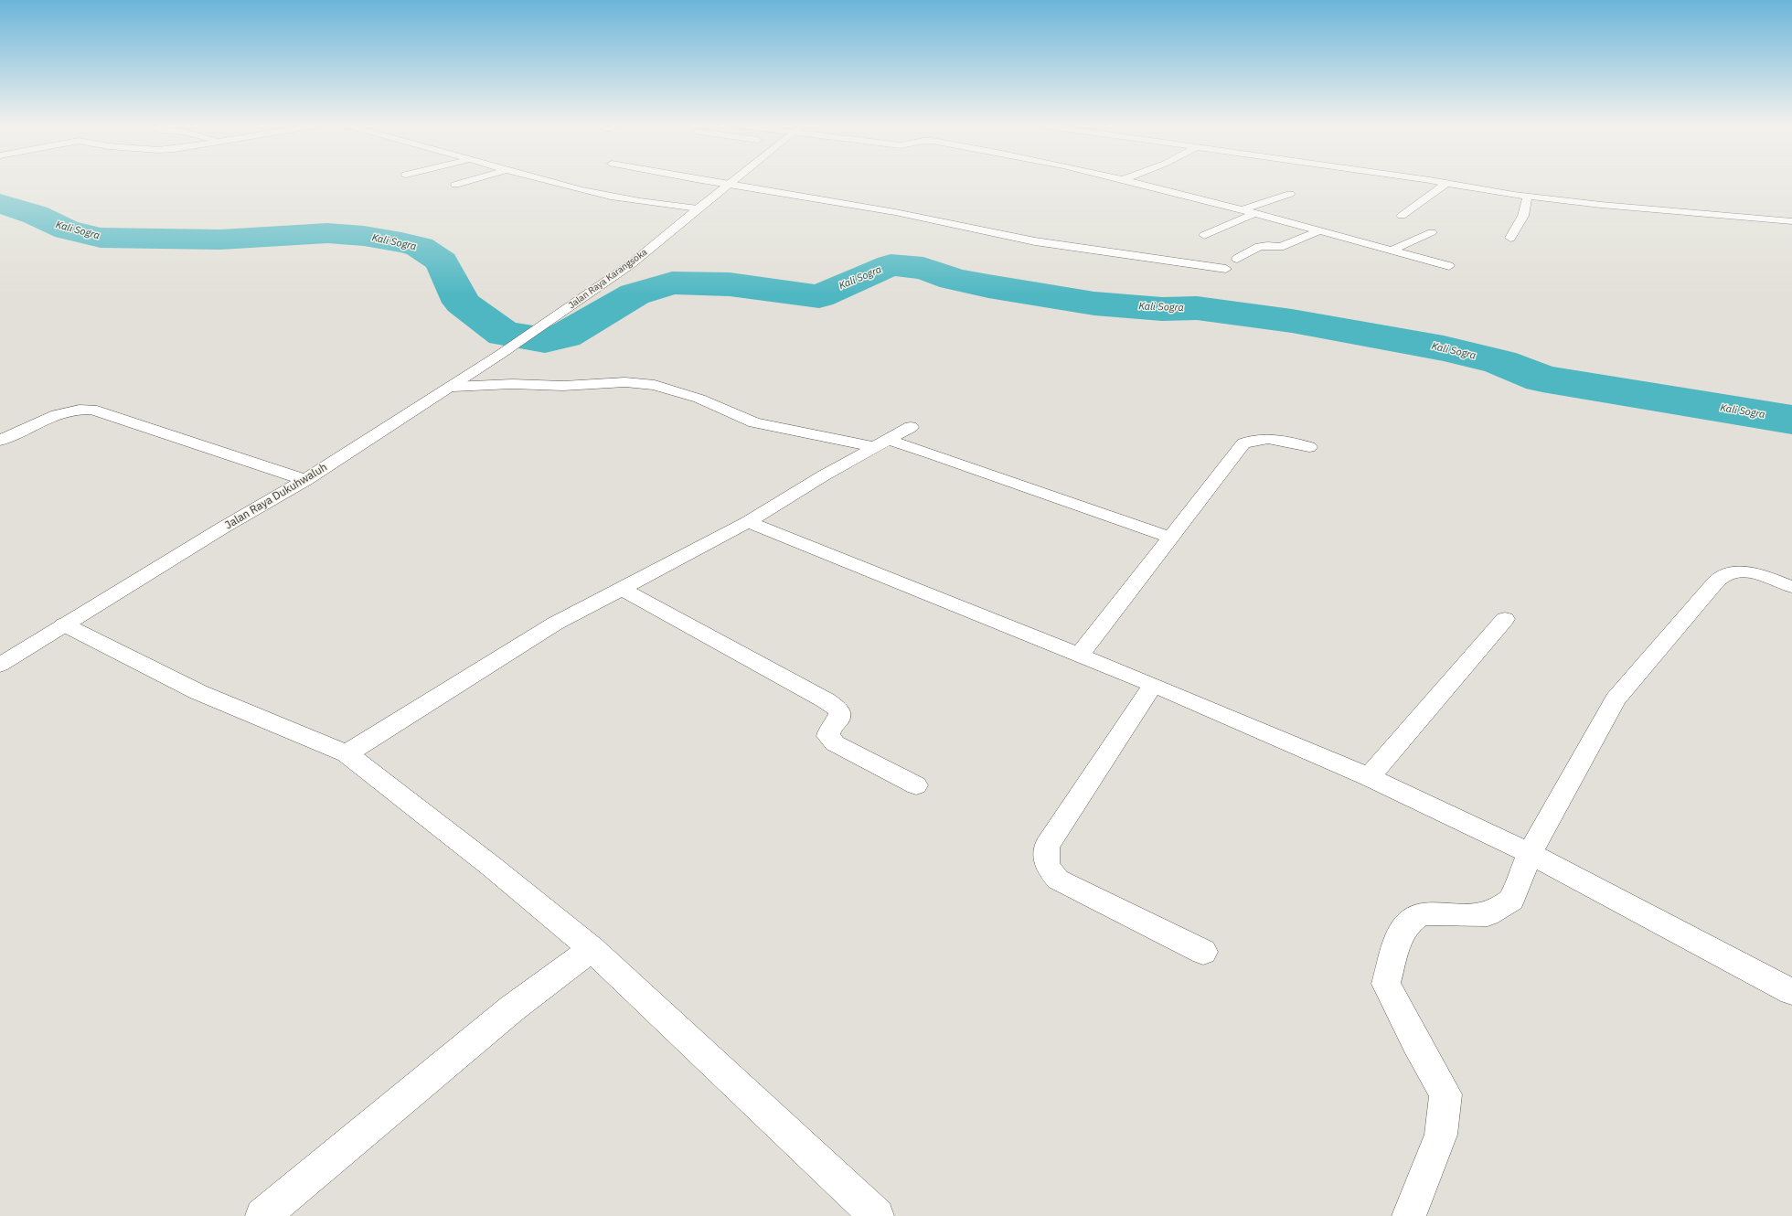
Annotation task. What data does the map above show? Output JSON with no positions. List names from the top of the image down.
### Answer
{
  "streets": {
    "street": ["Jalan Raya Karangsoka", "Jalan Raya Dukuhwaluh"]
  },
  "crossings": [
    ["Jalan Raya Karangsoka", "Jalan Raya Dukuhwaluh"]
  ],
  "water": ["Kali Sogra"]
}
